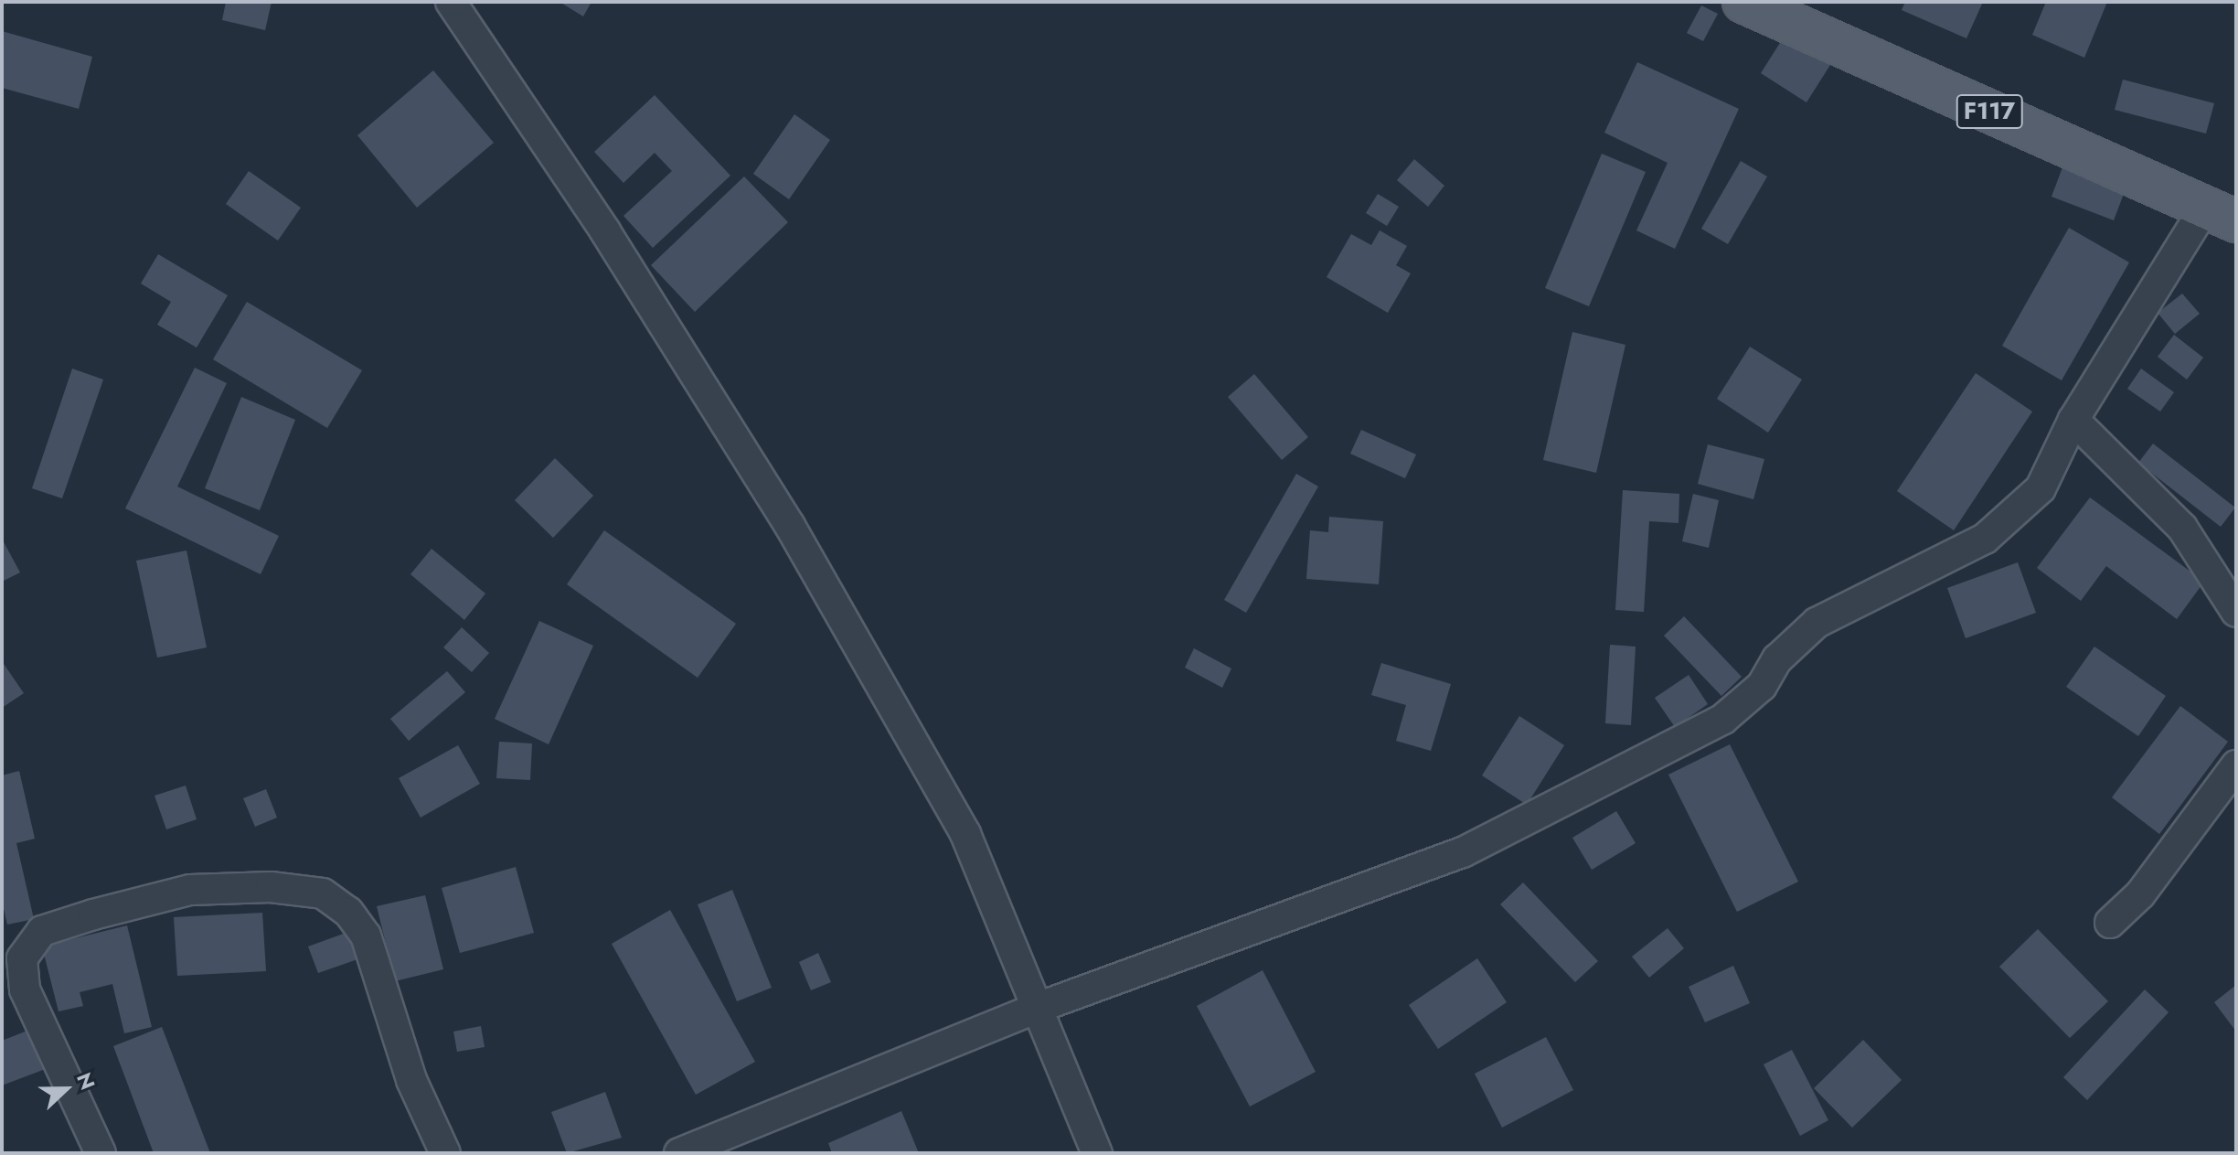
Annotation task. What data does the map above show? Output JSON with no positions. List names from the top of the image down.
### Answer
{
  "streets": {
    "main road": ["F117"]
  },
  "north": "right"
}
